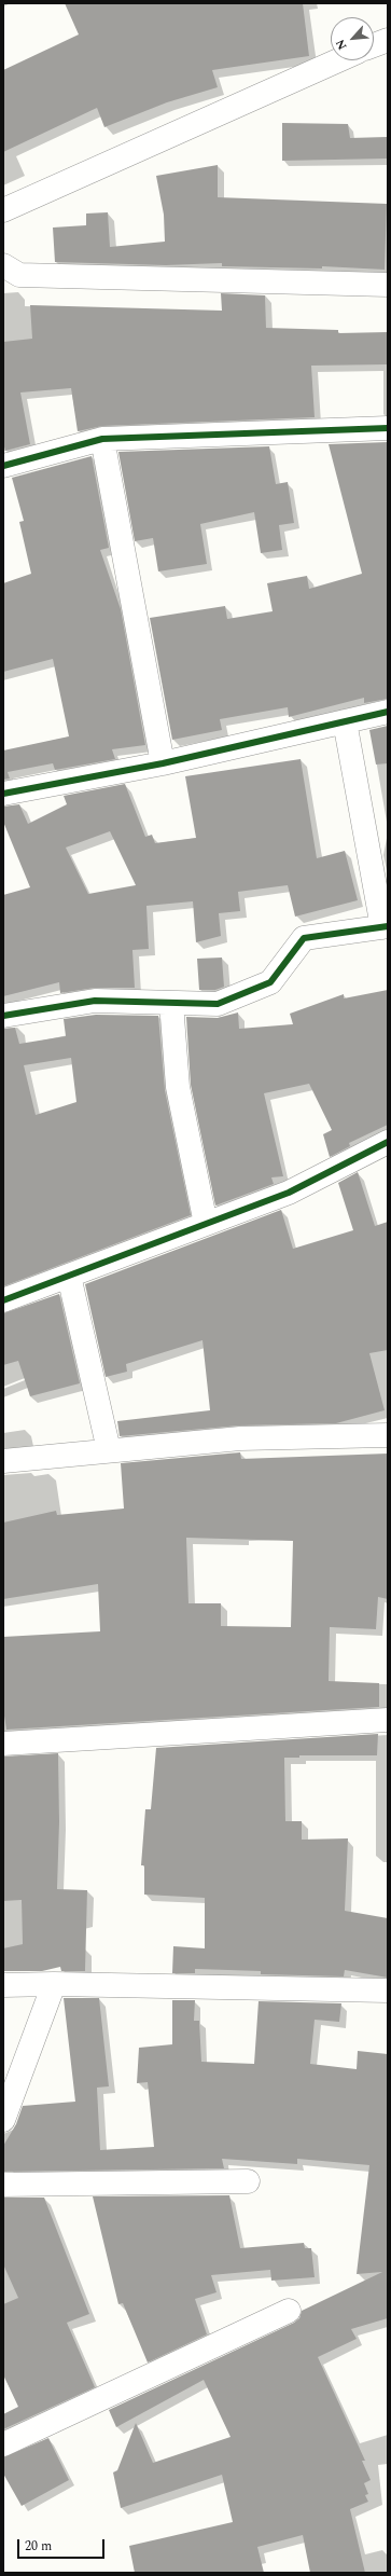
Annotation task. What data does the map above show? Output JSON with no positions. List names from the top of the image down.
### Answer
{
  "scale_bar": "20 m",
  "north": "bottom left"
}
